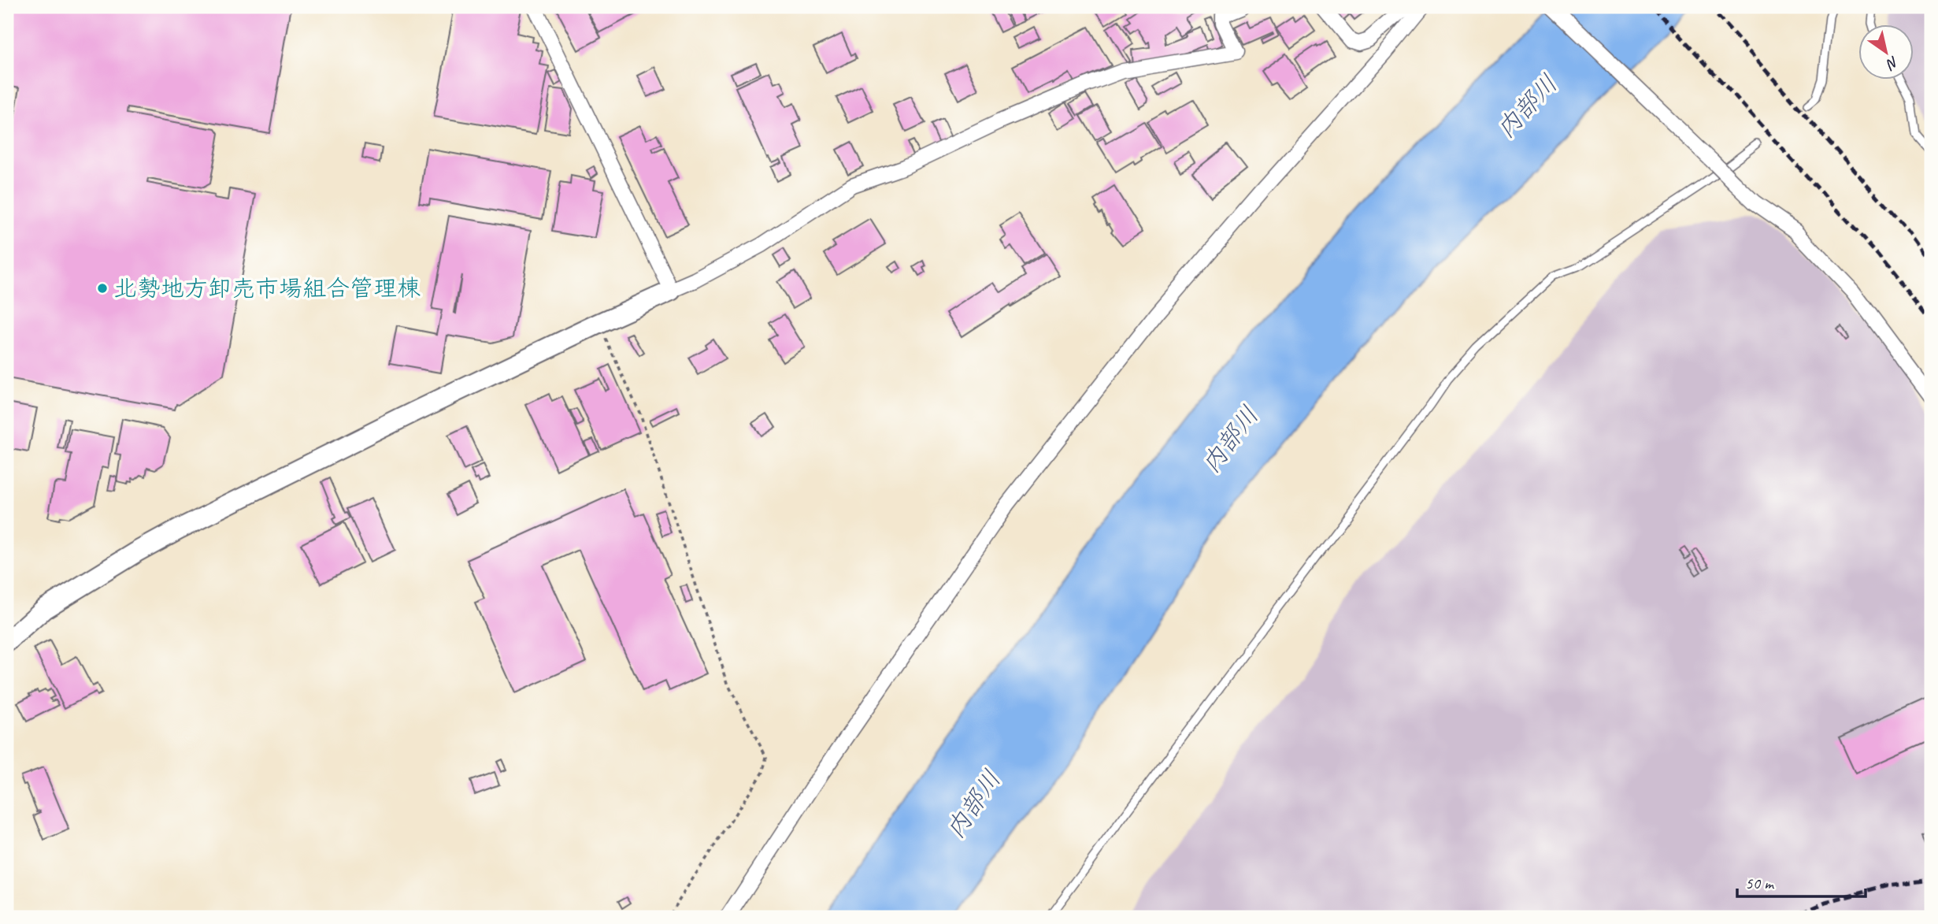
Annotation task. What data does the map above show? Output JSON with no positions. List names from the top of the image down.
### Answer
{
  "water": ["内部川"],
  "places": ["北勢地方卸売市場組合管理棟"],
  "scale_bar": "50 m",
  "north": "bottom right"
}
